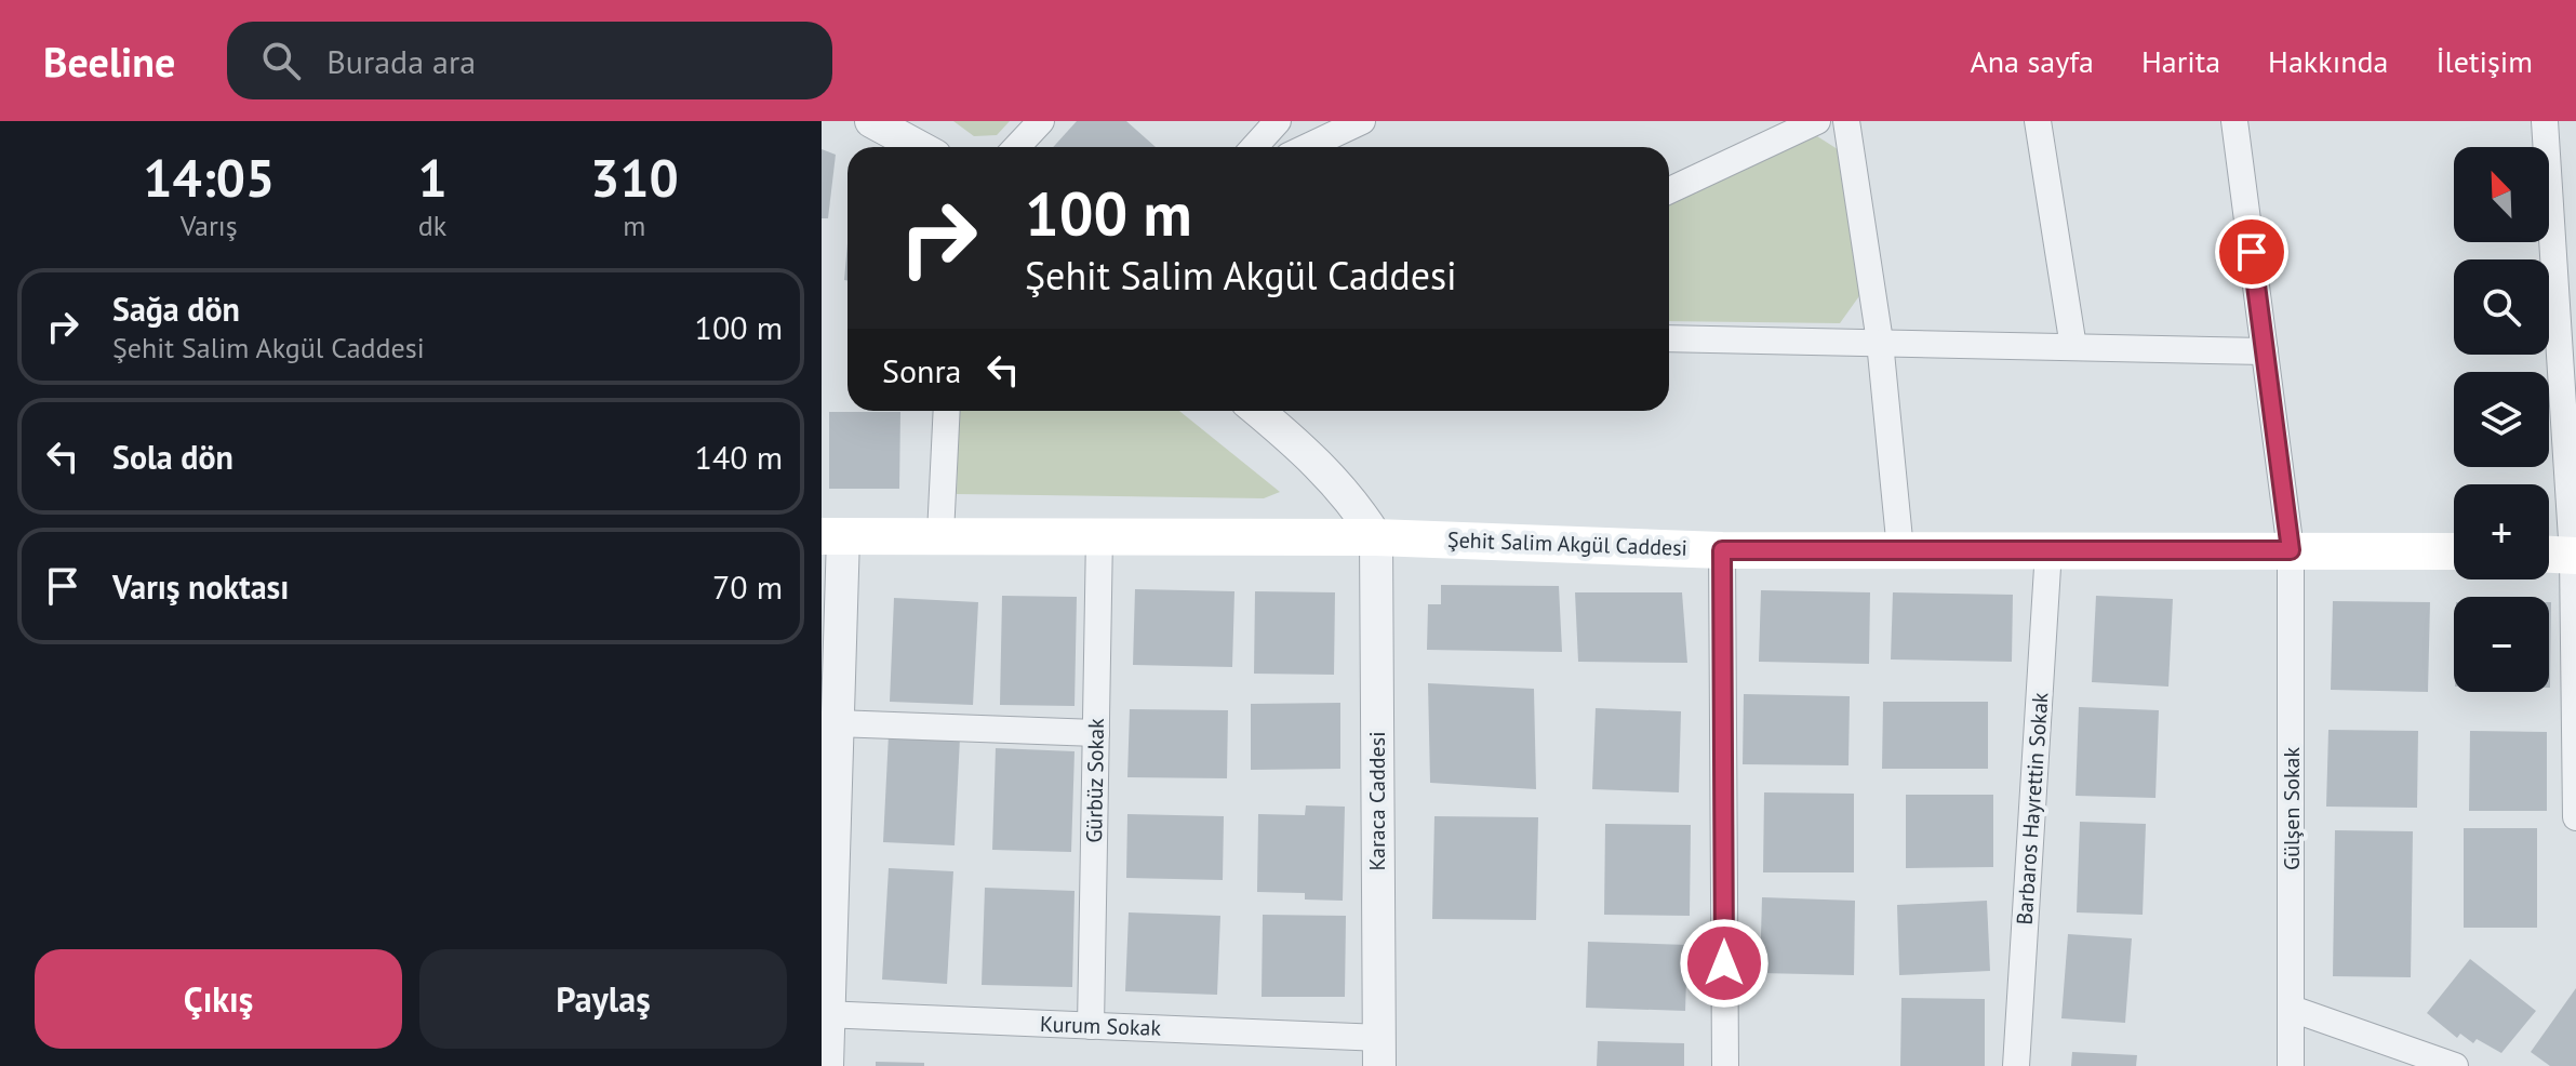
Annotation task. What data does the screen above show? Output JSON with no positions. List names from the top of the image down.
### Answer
{
  "streets": {
    "main road": ["Şehit Salim Akgül Caddesi"],
    "street": [
      "Gürbüz Sokak",
      "Karaca Caddesi",
      "Barbaros Hayrettin Sokak",
      "Gülşen Sokak",
      "Kurum Sokak"
    ]
  },
  "crossings": [
    ["Şehit Salim Akgül Caddesi", "Gürbüz Sokak"],
    ["Şehit Salim Akgül Caddesi", "Karaca Caddesi"],
    ["Şehit Salim Akgül Caddesi", "Barbaros Hayrettin Sokak"],
    ["Şehit Salim Akgül Caddesi", "Gülşen Sokak"],
    ["Gürbüz Sokak", "Kurum Sokak"],
    ["Karaca Caddesi", "Kurum Sokak"]
  ],
  "north": "top left",
  "page": {
    "header": "Beeline",
    "search": "Burada ara",
    "nav": [
      "Ana sayfa",
      "Harita",
      "Hakkında",
      "İletişim"
    ],
    "eta": [
      "14:05",
      "Varış",
      "1",
      "dk",
      "310",
      "m"
    ],
    "map_buttons": ["+", "−"],
    "turn": ["100 m", "Şehit Salim Akgül Caddesi"],
    "list": [
      {
        "name": "Sağa dön",
        "note": "Şehit Salim Akgül Caddesi",
        "value": "100 m"
      },
      {
        "name": "Sola dön",
        "value": "140 m"
      },
      {
        "name": "Varış noktası",
        "value": "70 m"
      }
    ],
    "then": "Sonra",
    "buttons": ["Çıkış", "Paylaş"]
  }
}
